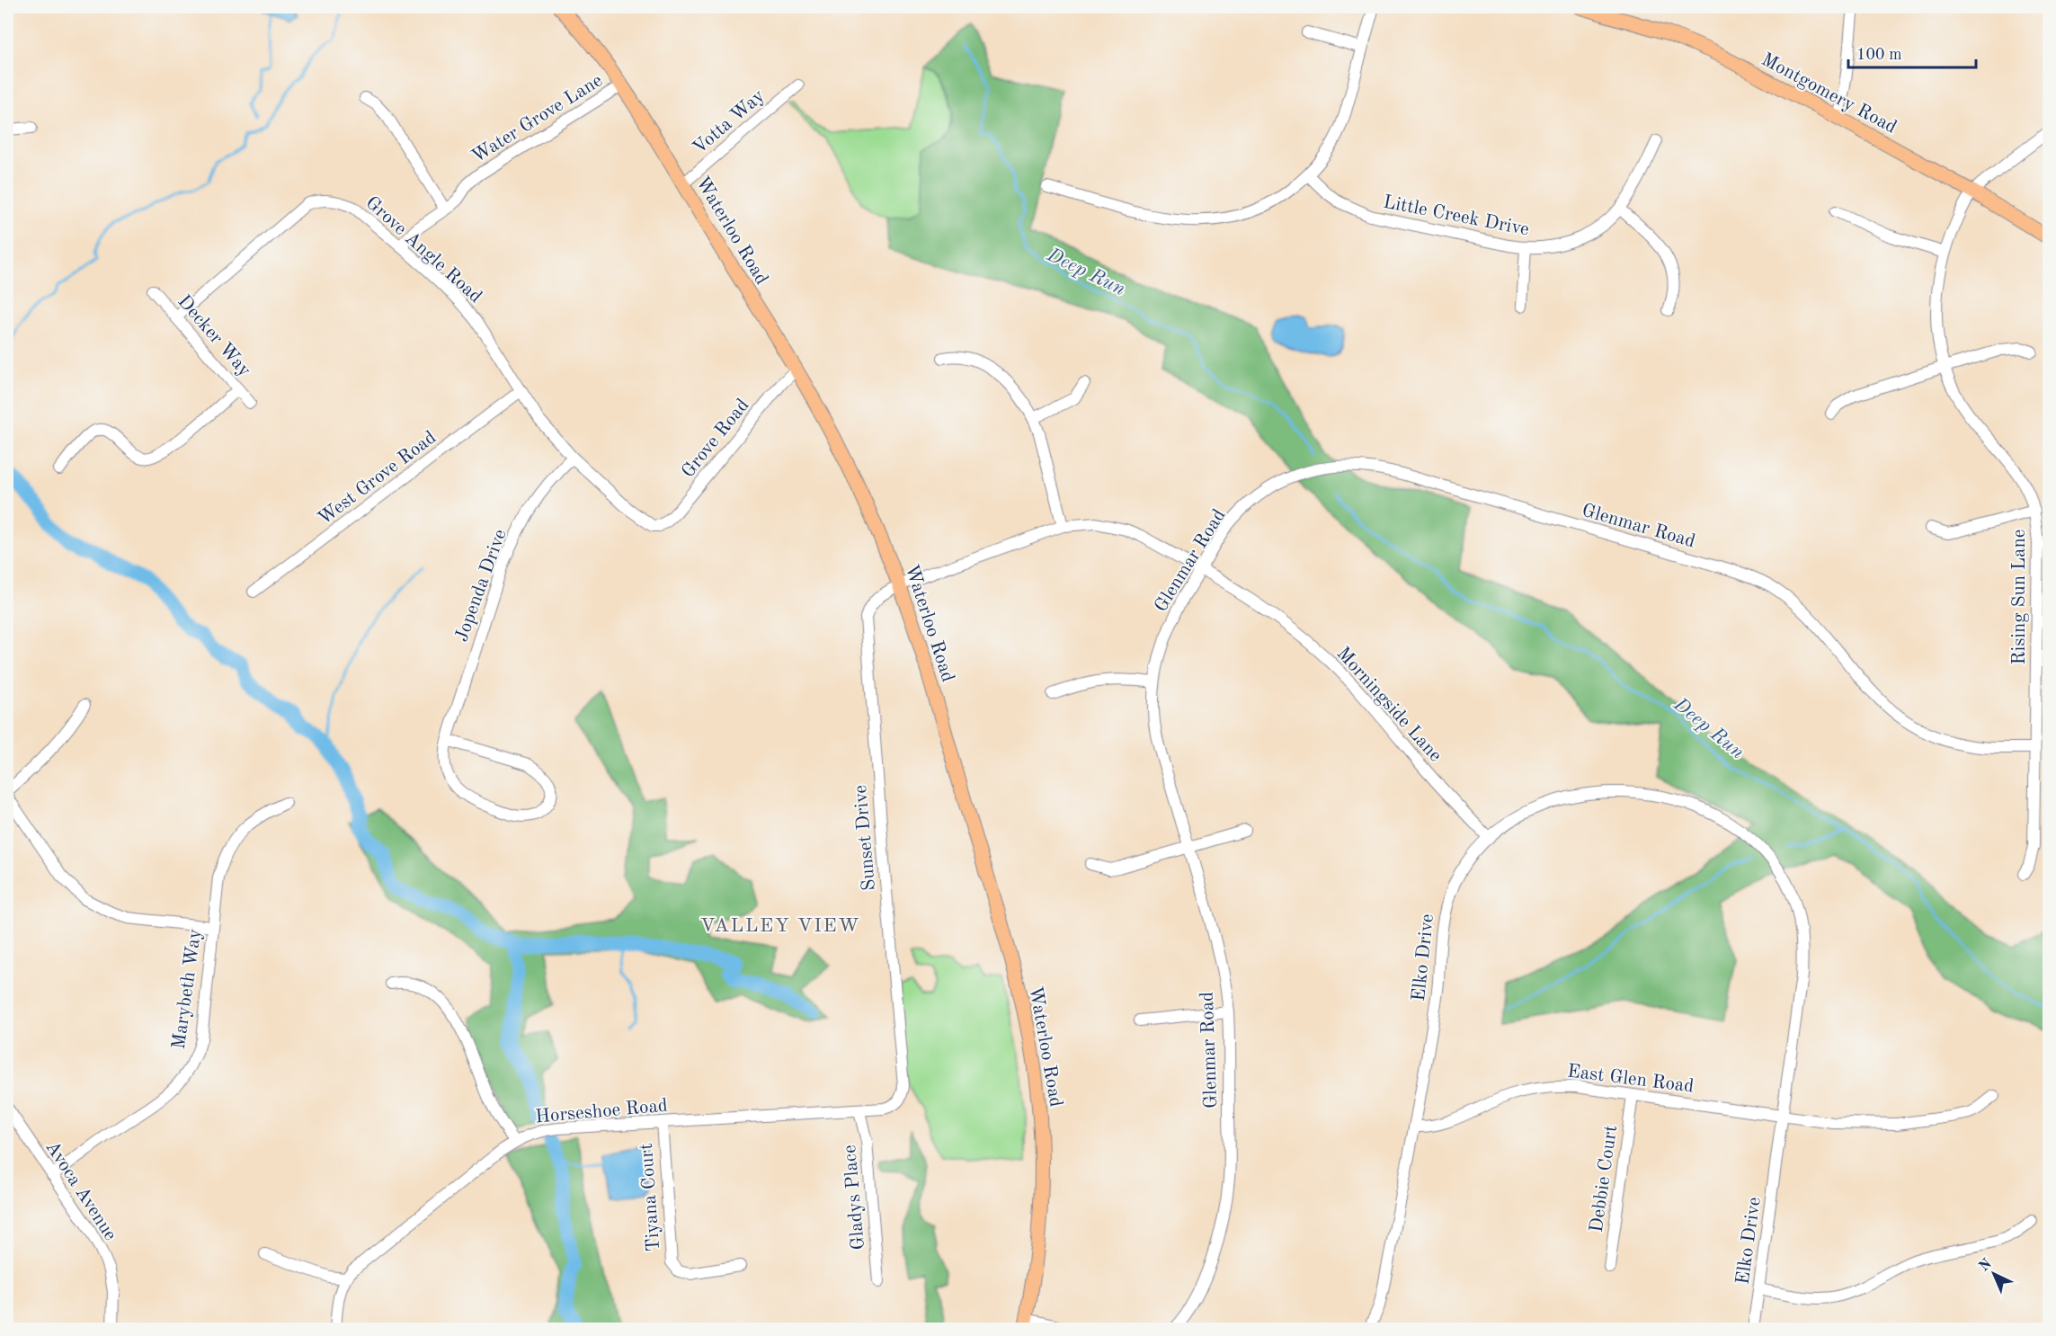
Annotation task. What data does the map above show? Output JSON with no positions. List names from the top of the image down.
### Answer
{
  "streets": {
    "main road": ["Montgomery Road", "Waterloo Road"],
    "street": [
      "Water Grove Lane",
      "Votta Way",
      "Little Creek Drive",
      "Grove Angle Road",
      "Decker Way",
      "Grove Road",
      "West Grove Road",
      "Glenmar Road",
      "Jopenda Drive",
      "Rising Sun Lane",
      "Morningside Lane",
      "Sunset Drive",
      "Elko Drive",
      "Marybeth Way",
      "East Glen Road",
      "Horseshoe Road",
      "Debbie Court",
      "Avoca Avenue",
      "Tiyana Court",
      "Gladys Place"
    ]
  },
  "crossings": [
    ["Montgomery Road", "Rising Sun Lane"],
    ["Water Grove Lane", "Waterloo Road"],
    ["Water Grove Lane", "Grove Angle Road"],
    ["Votta Way", "Waterloo Road"],
    ["Waterloo Road", "Grove Road"],
    ["Waterloo Road", "Morningside Lane"],
    ["Waterloo Road", "Sunset Drive"],
    ["Grove Angle Road", "Decker Way"],
    ["Grove Angle Road", "Grove Road"],
    ["Grove Angle Road", "West Grove Road"],
    ["Grove Angle Road", "Jopenda Drive"],
    ["Glenmar Road", "Rising Sun Lane"],
    ["Glenmar Road", "Morningside Lane"],
    ["Morningside Lane", "Sunset Drive"],
    ["Morningside Lane", "Elko Drive"],
    ["Sunset Drive", "Horseshoe Road"],
    ["Elko Drive", "East Glen Road"],
    ["Marybeth Way", "Avoca Avenue"],
    ["East Glen Road", "Debbie Court"],
    ["Horseshoe Road", "Tiyana Court"],
    ["Horseshoe Road", "Gladys Place"]
  ],
  "districts": ["VALLEY VIEW"],
  "water": ["Deep Run"],
  "scale_bar": "100 m",
  "north": "top left"
}
